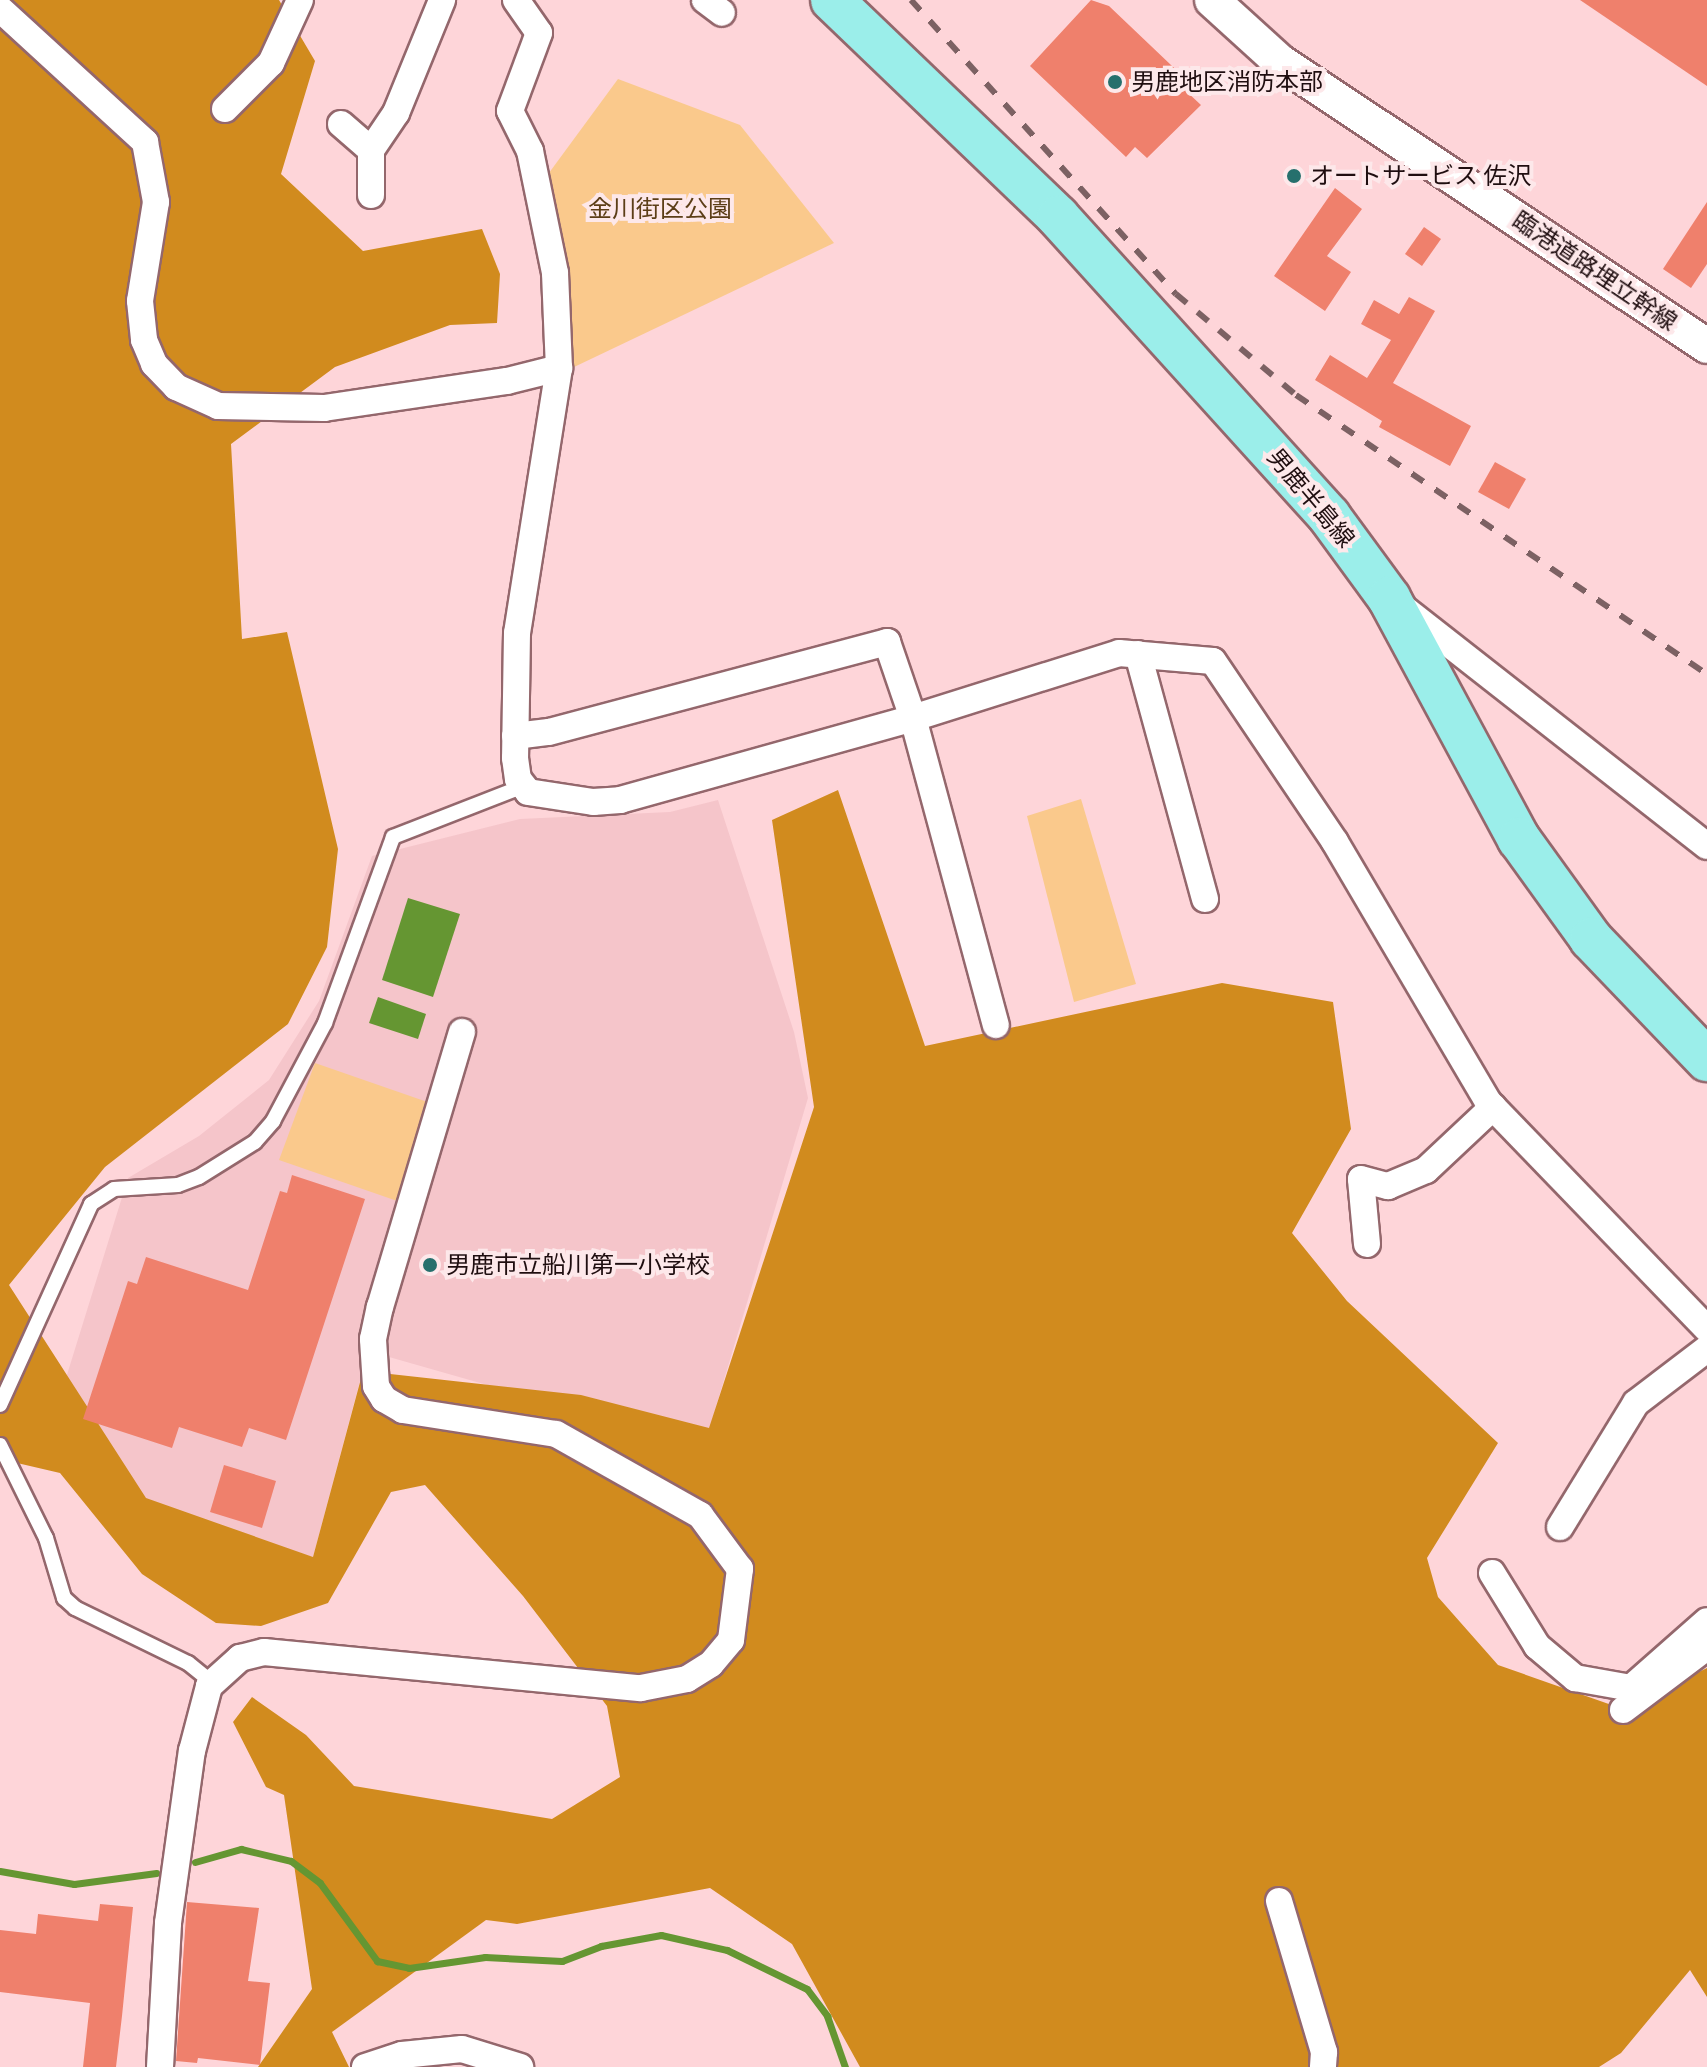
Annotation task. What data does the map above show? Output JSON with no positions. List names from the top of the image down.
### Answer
{
  "streets": {
    "main road": ["男鹿半島線"],
    "street": ["臨港道路埋立幹線"]
  },
  "parks": ["金川街区公園"],
  "places": ["男鹿地区消防本部", "オートサービス 佐沢", "男鹿市立船川第一小学校"]
}
